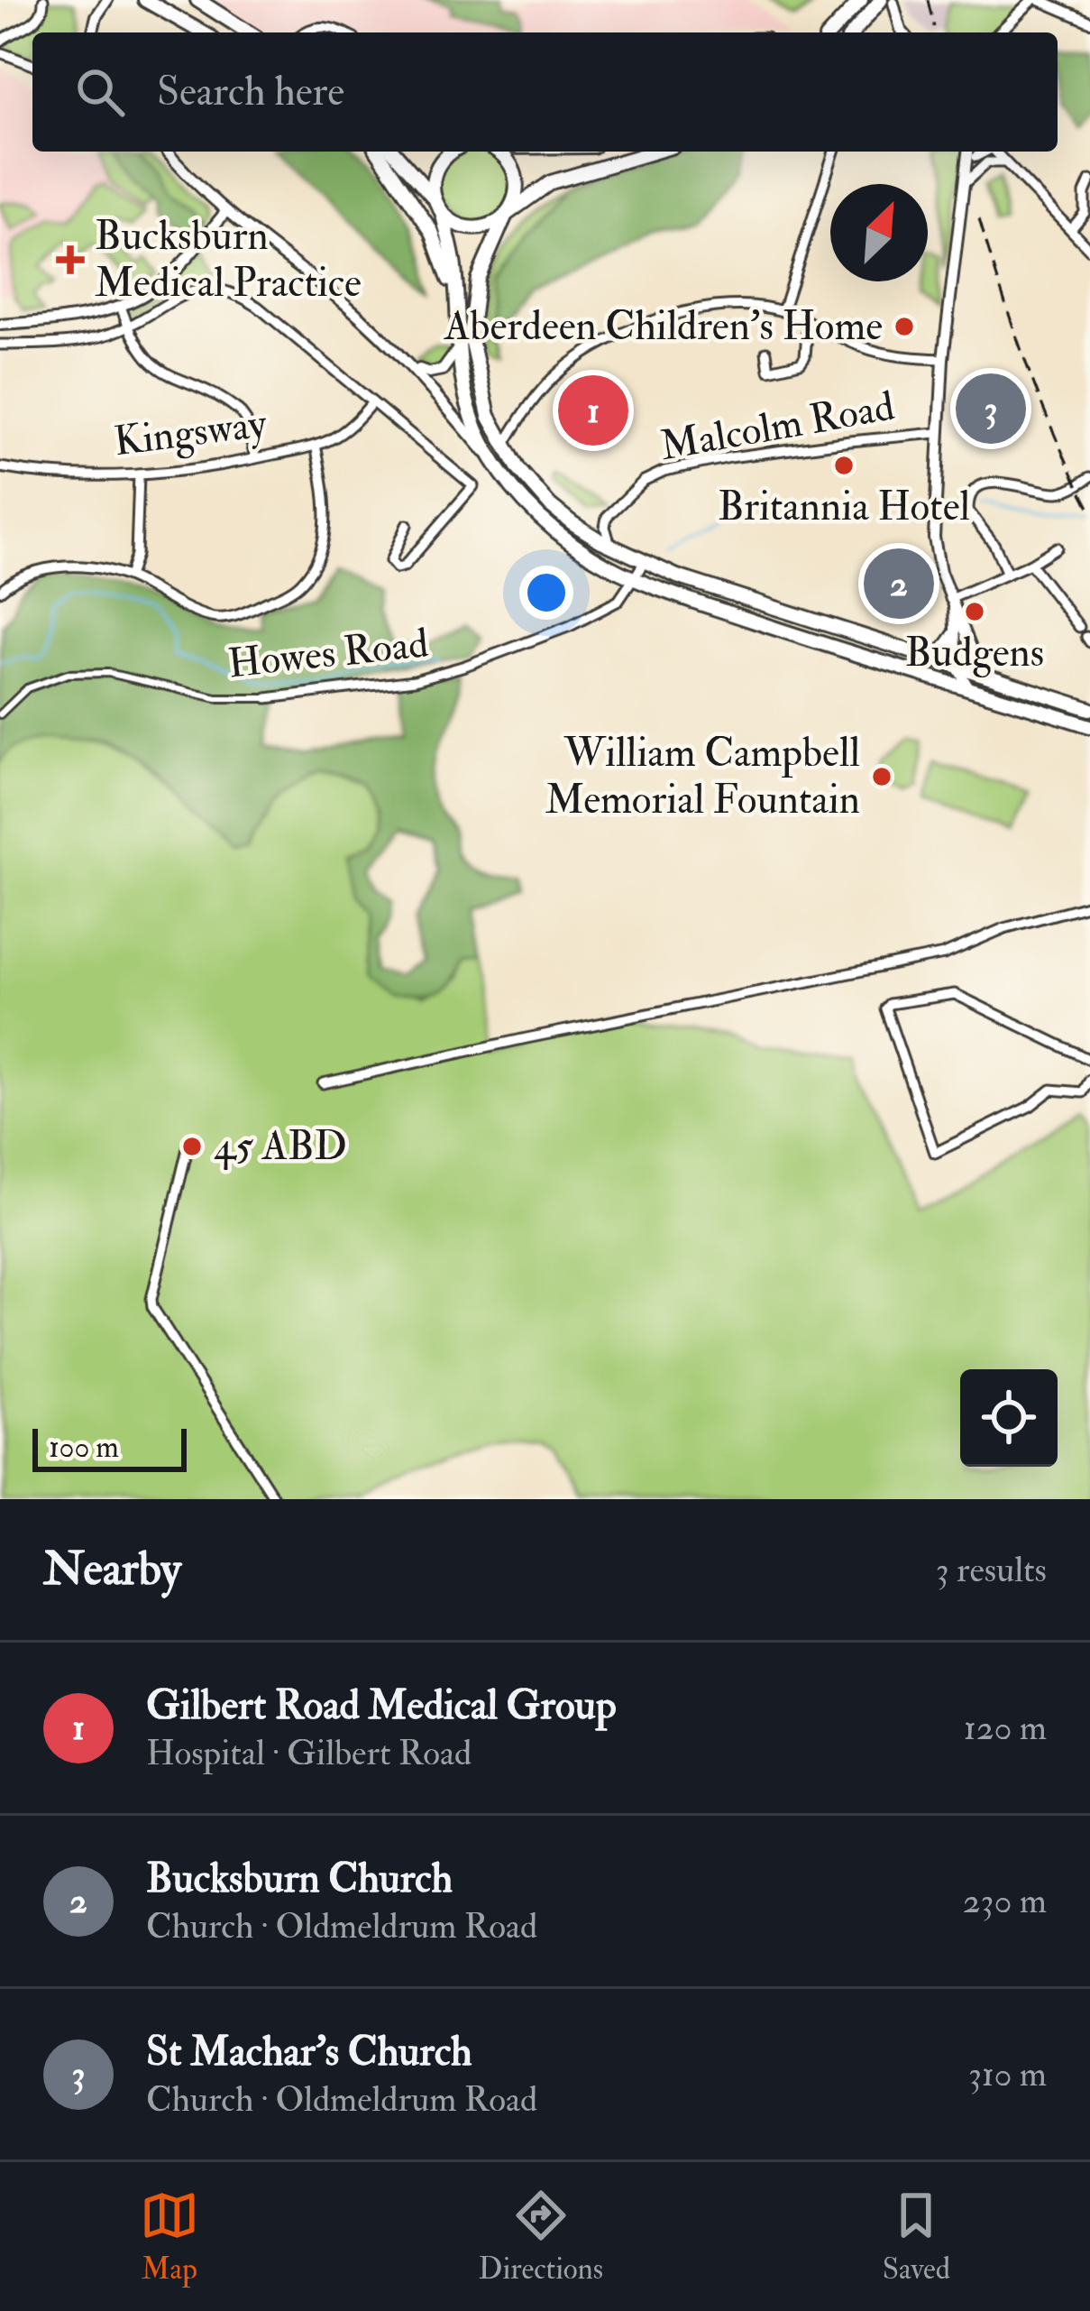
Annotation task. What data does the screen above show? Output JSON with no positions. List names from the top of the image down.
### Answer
{
  "streets": {
    "street": ["Malcolm Road", "Kingsway", "Howes Road"]
  },
  "places": {
    "health": ["Bucksburn Medical Practice"],
    "other": [
      "Aberdeen Children's Home",
      "Britannia Hotel",
      "Budgens",
      "William Campbell Memorial Fountain",
      "45 ABD"
    ]
  },
  "scale_bar": "100 m",
  "north": "top right",
  "page": {
    "search": "Search here",
    "pins": ["3", "1", "2"],
    "scale": "100 m",
    "heading": ["Nearby", "3 results"],
    "list": [
      {
        "mark": "1",
        "name": "Gilbert Road Medical Group",
        "note": "Hospital · Gilbert Road",
        "value": "120 m"
      },
      {
        "mark": "2",
        "name": "Bucksburn Church",
        "note": "Church · Oldmeldrum Road",
        "value": "230 m"
      },
      {
        "mark": "3",
        "name": "St Machar's Church",
        "note": "Church · Oldmeldrum Road",
        "value": "310 m"
      }
    ],
    "nav": ["Map", "Directions", "Saved"]
  }
}
